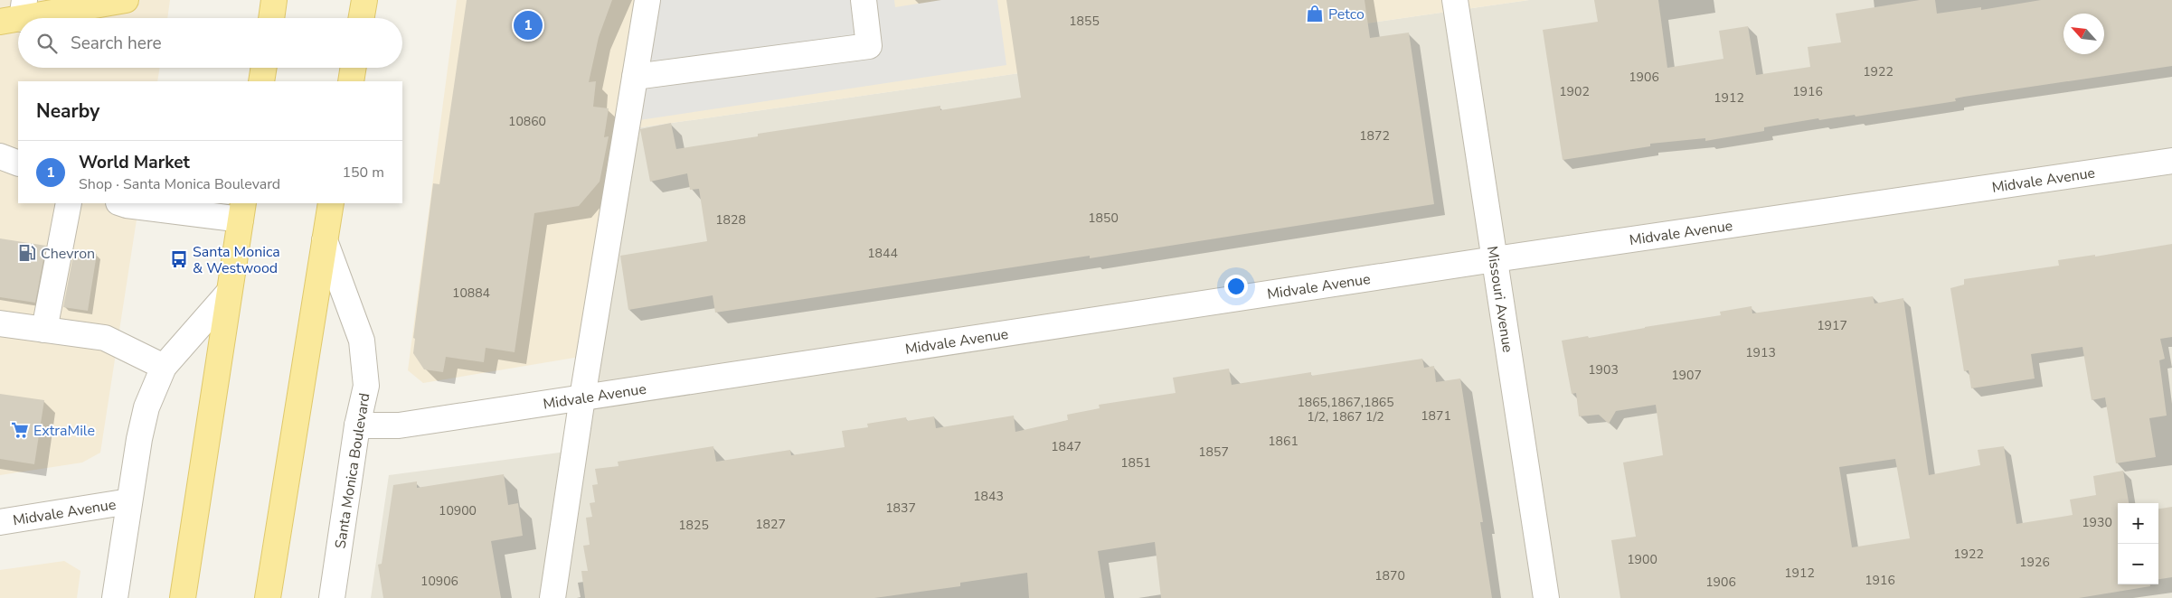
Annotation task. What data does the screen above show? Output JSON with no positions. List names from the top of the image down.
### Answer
{
  "streets": {
    "main road": ["Santa Monica Boulevard"],
    "street": ["Midvale Avenue", "Missouri Avenue"]
  },
  "crossings": [
    ["Midvale Avenue", "Missouri Avenue"],
    ["Midvale Avenue", "Santa Monica Boulevard"]
  ],
  "places": {
    "shop": ["Petco"],
    "fuel station": ["Chevron"],
    "bus stop": ["Santa Monica & Westwood"],
    "supermarket": ["ExtraMile"]
  },
  "house_numbers": [
    "1855",
    "1922",
    "1906",
    "1902",
    "1916",
    "1912",
    "10860",
    "1872",
    "1850",
    "1828",
    "1844",
    "10884",
    "1917",
    "1913",
    "1903",
    "1907",
    "1865,1867,1865 1/2, 1867 1/2",
    "1871",
    "1861",
    "1847",
    "1857",
    "1851",
    "1843",
    "1837",
    "10900",
    "1930",
    "1827",
    "1825",
    "1922",
    "1900",
    "1926",
    "1912",
    "1870",
    "1916",
    "10906",
    "1906"
  ],
  "north": "top left",
  "page": {
    "pins": "1",
    "search": "Search here",
    "heading": "Nearby",
    "list": [
      {
        "mark": "1",
        "name": "World Market",
        "note": "Shop · Santa Monica Boulevard",
        "value": "150 m"
      }
    ],
    "map_buttons": ["+", "−"]
  }
}
